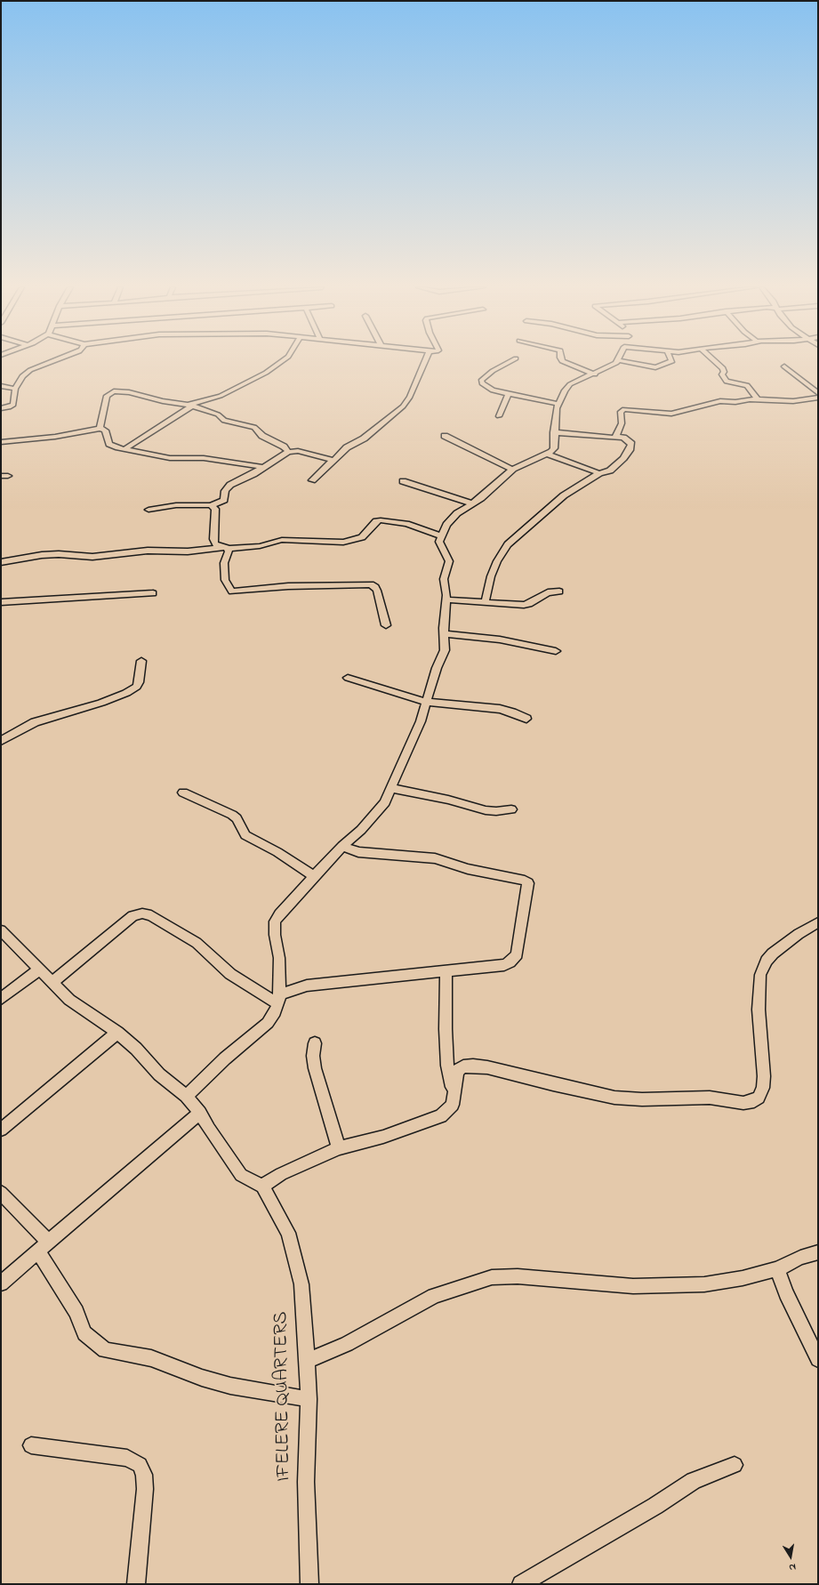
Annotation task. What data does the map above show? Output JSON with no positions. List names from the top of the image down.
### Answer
{
  "streets": {
    "street": ["IFELERE QUARTERS"]
  },
  "north": "bottom"
}
